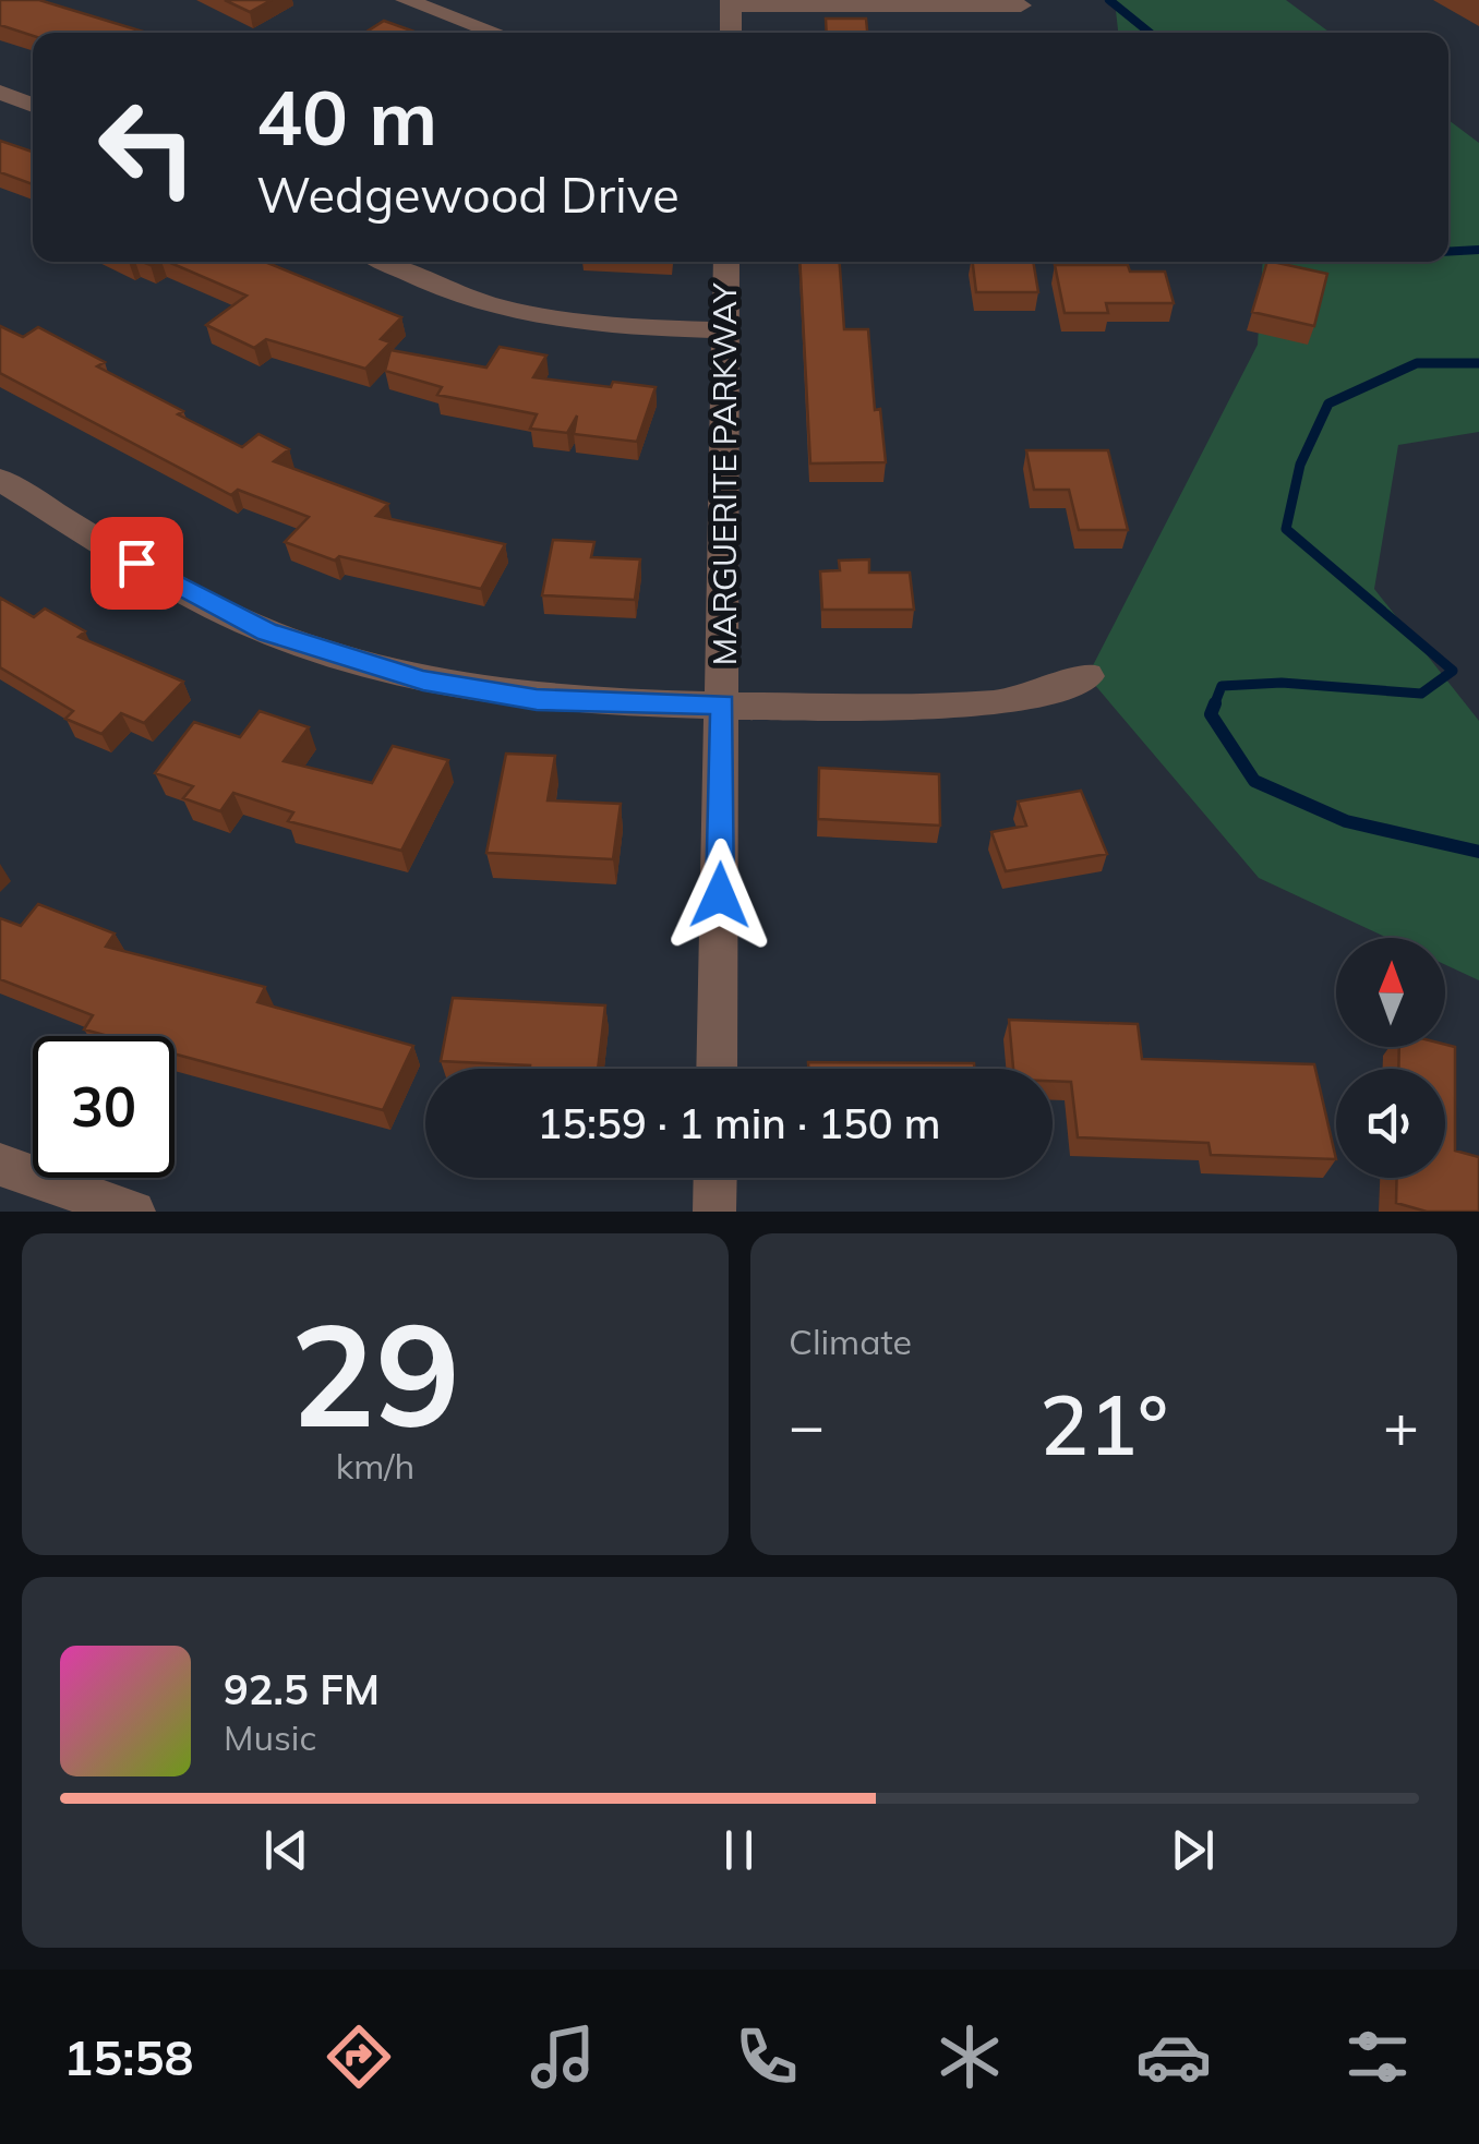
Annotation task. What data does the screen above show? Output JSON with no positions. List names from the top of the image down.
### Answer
{
  "streets": {
    "street": ["MARGUERITE PARKWAY"]
  },
  "north": "top",
  "page": {
    "turn": ["40 m", "Wedgewood Drive"],
    "limit": "30",
    "trip": "15:59 · 1 min · 150 m",
    "tile": [
      ["29", "km/h"],
      "Climate"
    ],
    "heat": ["−", "21°", "+"],
    "song": ["92.5 FM", "Music"],
    "tabs": "15:58"
  }
}
